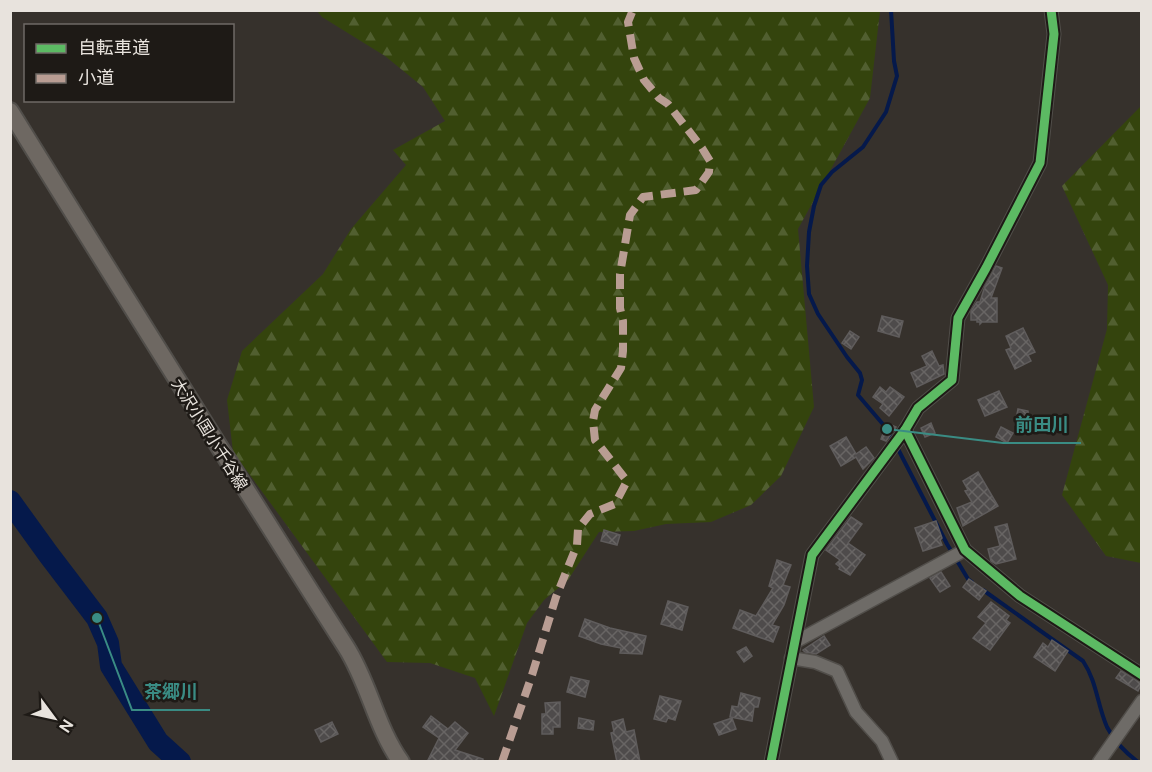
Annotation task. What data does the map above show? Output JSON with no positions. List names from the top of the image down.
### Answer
{
  "streets": {
    "main road": ["大沢小国小千谷線"]
  },
  "places": ["前田川", "茶郷川"],
  "legend": ["自転車道", "小道"],
  "north": "bottom right"
}
